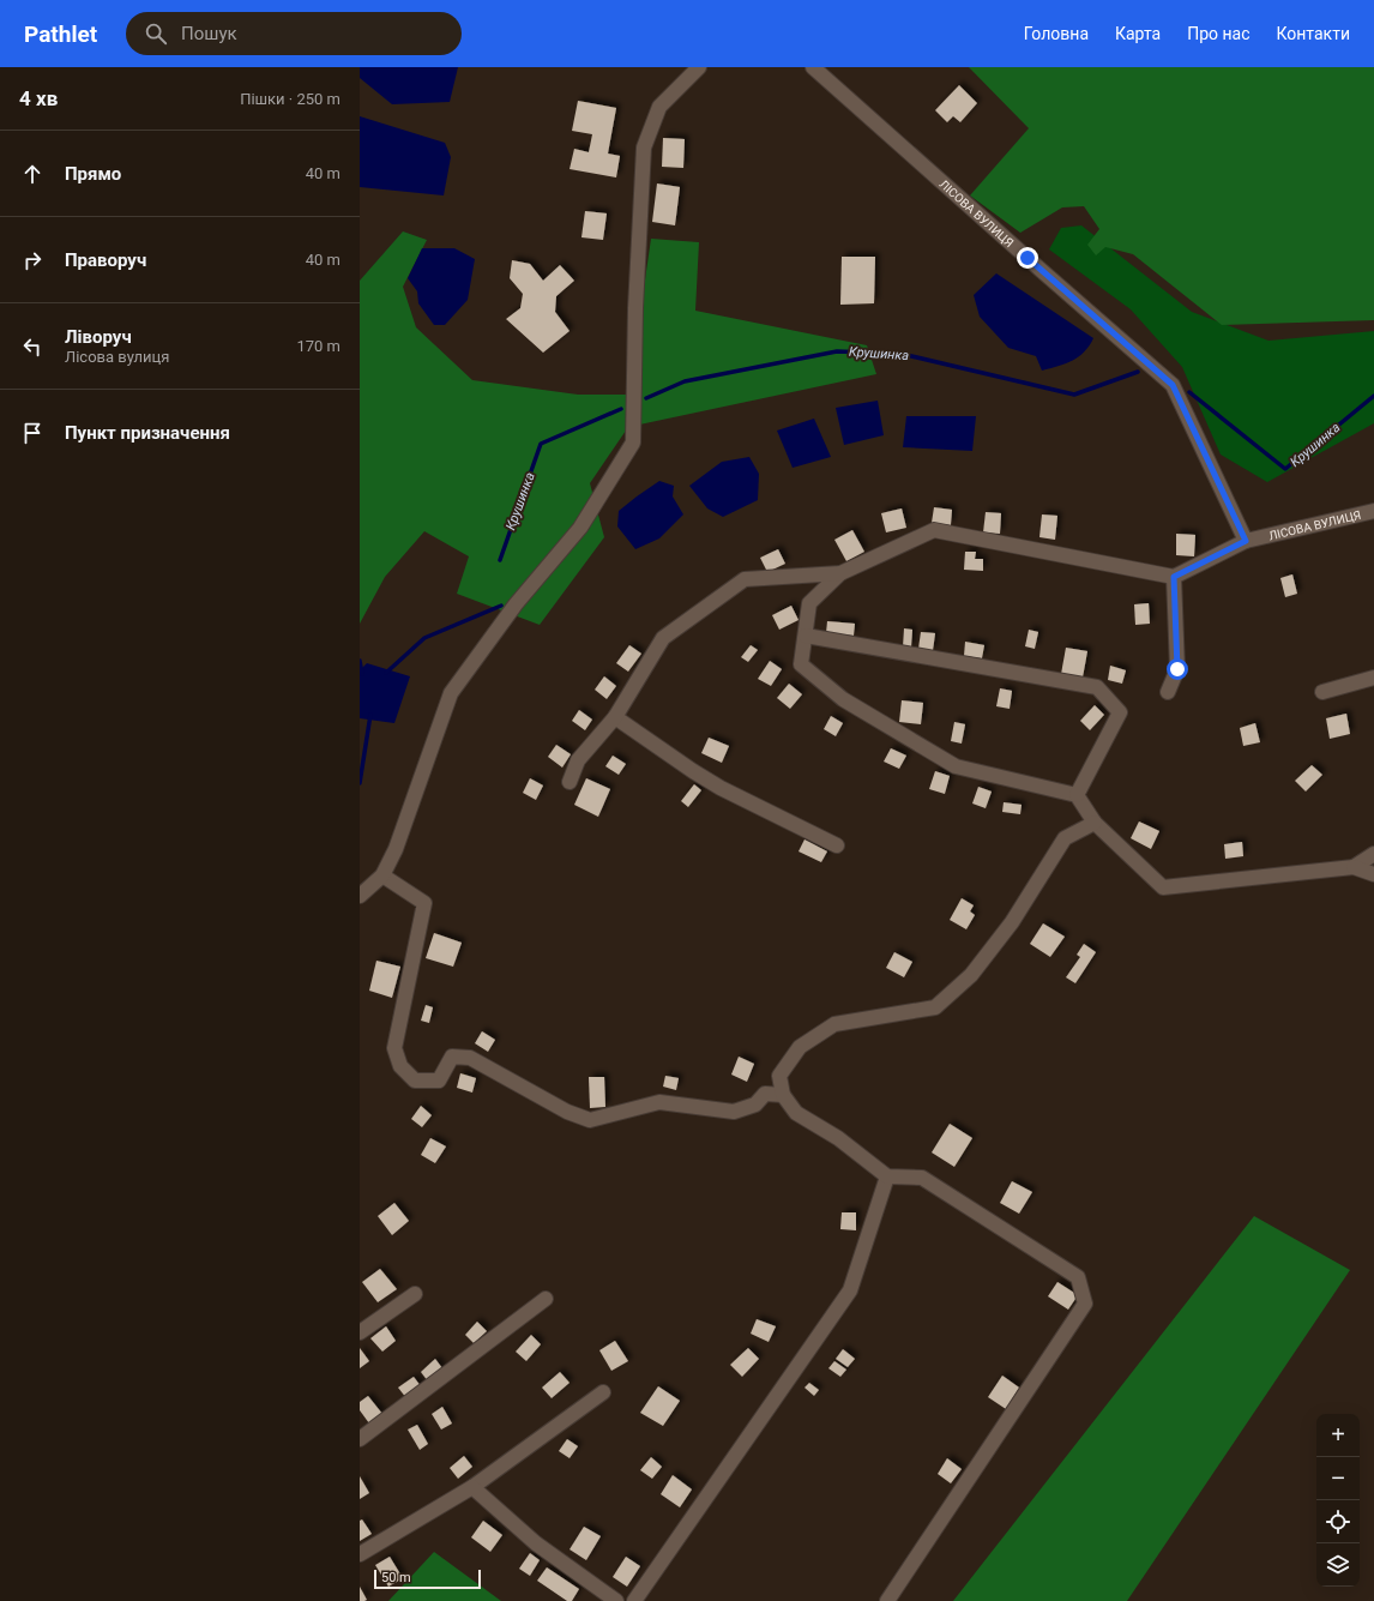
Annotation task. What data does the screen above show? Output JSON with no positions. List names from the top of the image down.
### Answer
{
  "streets": {
    "street": ["ЛІСОВА ВУЛИЦЯ"]
  },
  "water": ["Крушинка"],
  "scale_bar": "50 m",
  "page": {
    "header": "Pathlet",
    "search": "Пошук",
    "nav": [
      "Головна",
      "Карта",
      "Про нас",
      "Контакти"
    ],
    "heading": ["4 хв", "Пішки · 250 m"],
    "list": [
      ["Прямо", "40 m"],
      ["Праворуч", "40 m"],
      ["Ліворуч", "Лісова вулиця", "170 m"],
      "Пункт призначення"
    ],
    "map_buttons": ["+", "−"],
    "scale": "50 m"
  }
}
